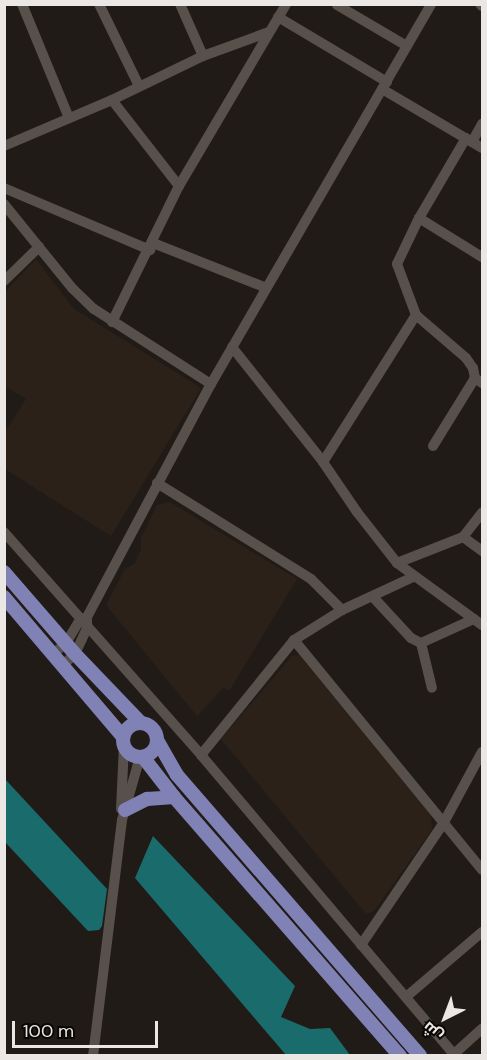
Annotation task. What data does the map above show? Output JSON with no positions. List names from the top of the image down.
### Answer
{
  "scale_bar": "100 m",
  "north": "bottom left"
}
